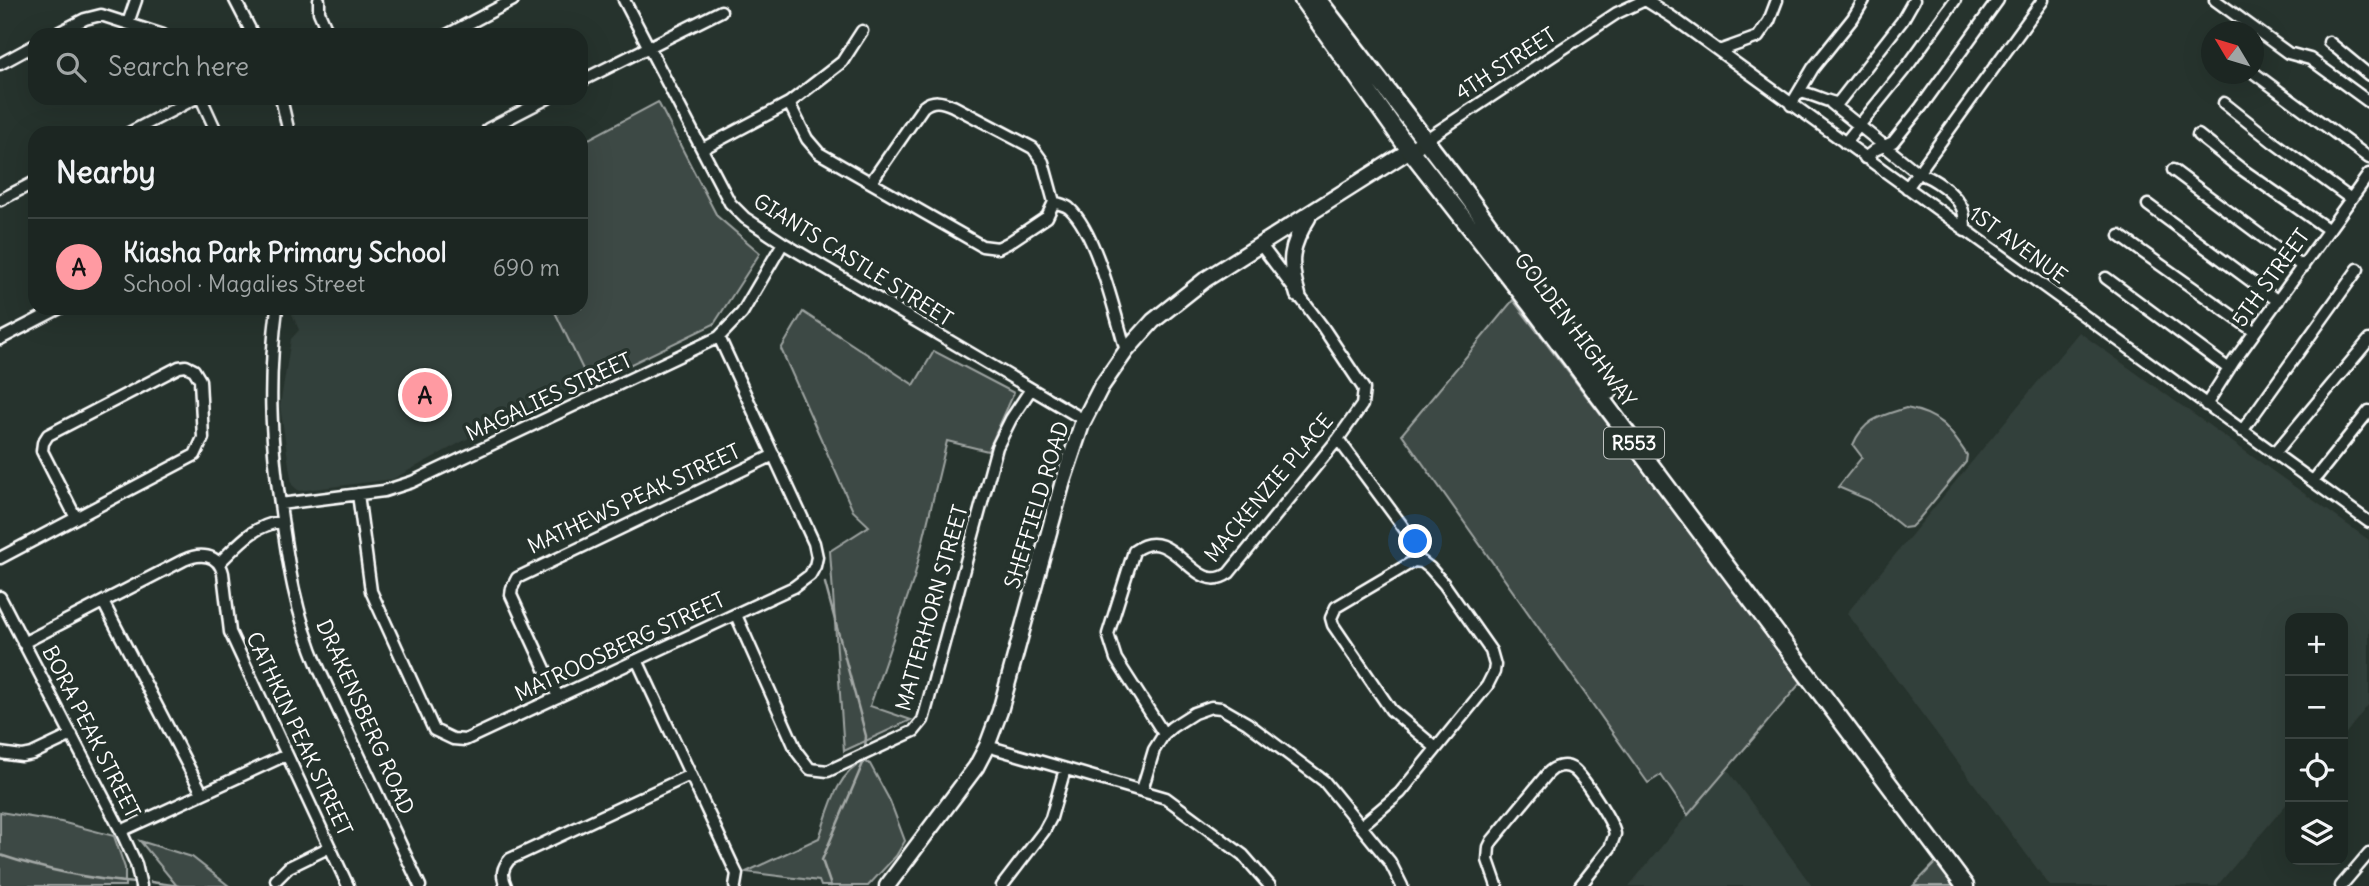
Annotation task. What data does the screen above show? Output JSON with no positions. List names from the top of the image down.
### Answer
{
  "streets": {
    "main road": ["GOLDEN HIGHWAY", "R553"],
    "street": [
      "4TH STREET",
      "1ST AVENUE",
      "GIANTS CASTLE STREET",
      "5TH STREET",
      "MAGALIES STREET",
      "MACKENZIE PLACE",
      "MATHEWS PEAK STREET",
      "SHEFFIELD ROAD",
      "MATTERHORN STREET",
      "MATROOSBERG STREET",
      "DRAKENSBERG ROAD",
      "BORA PEAK STREET",
      "CATHKIN PEAK STREET"
    ]
  },
  "crossings": [
    ["4TH STREET", "1ST AVENUE"],
    ["4TH STREET", "GOLDEN HIGHWAY"],
    ["4TH STREET", "SHEFFIELD ROAD"],
    ["1ST AVENUE", "5TH STREET"],
    ["GIANTS CASTLE STREET", "MAGALIES STREET"],
    ["GIANTS CASTLE STREET", "SHEFFIELD ROAD"],
    ["GIANTS CASTLE STREET", "MATTERHORN STREET"],
    ["GOLDEN HIGHWAY", "SHEFFIELD ROAD"],
    ["MAGALIES STREET", "MATROOSBERG STREET"],
    ["MAGALIES STREET", "DRAKENSBERG ROAD"],
    ["MACKENZIE PLACE", "SHEFFIELD ROAD"],
    ["MATHEWS PEAK STREET", "MATROOSBERG STREET"],
    ["MATTERHORN STREET", "MATROOSBERG STREET"]
  ],
  "north": "top left",
  "page": {
    "search": "Search here",
    "heading": "Nearby",
    "list": [
      {
        "mark": "A",
        "name": "Kiasha Park Primary School",
        "note": "School · Magalies Street",
        "value": "690 m"
      }
    ],
    "pins": "A",
    "map_buttons": ["+", "−"]
  }
}
